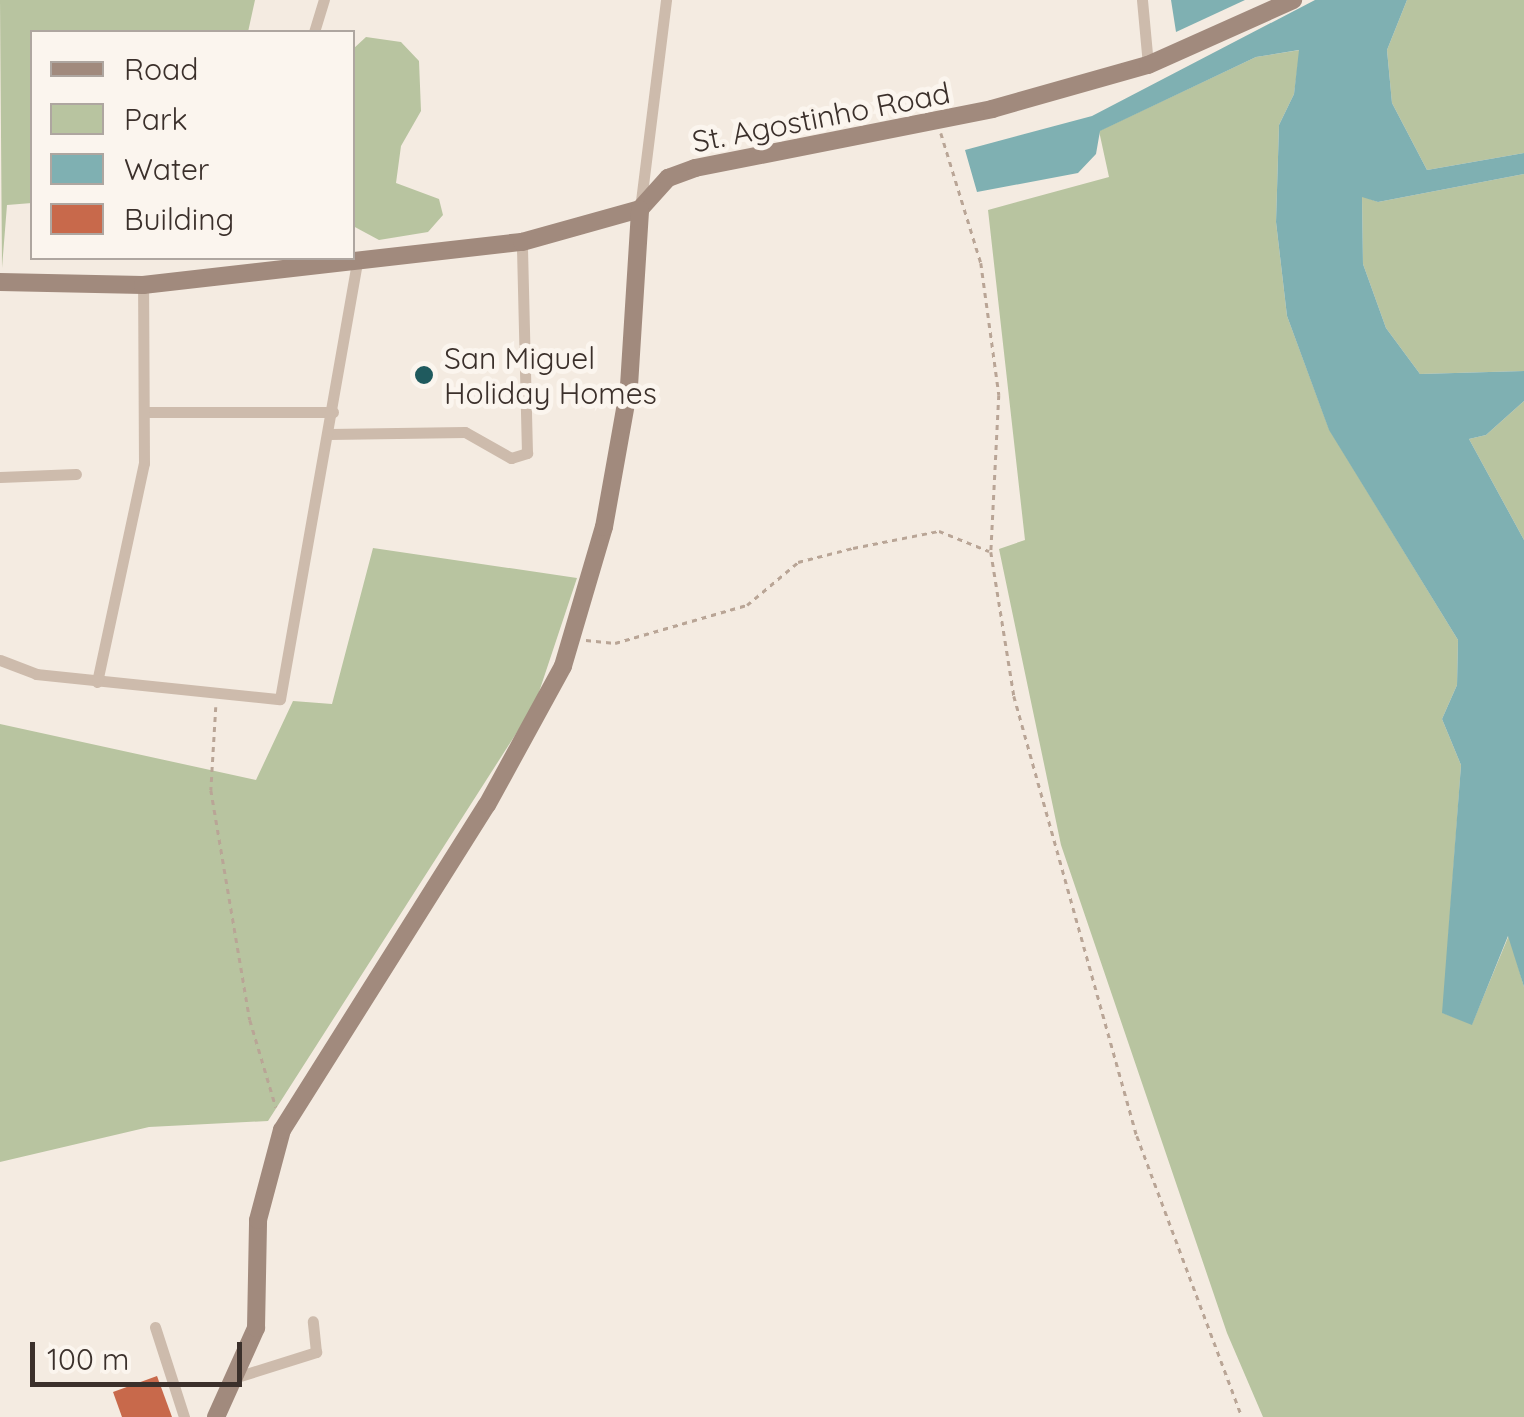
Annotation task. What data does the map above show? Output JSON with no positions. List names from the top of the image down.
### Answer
{
  "streets": {
    "main road": ["St. Agostinho Road"]
  },
  "places": ["San Miguel Holiday Homes"],
  "legend": [
    "Road",
    "Park",
    "Water",
    "Building"
  ],
  "scale_bar": "100 m"
}
